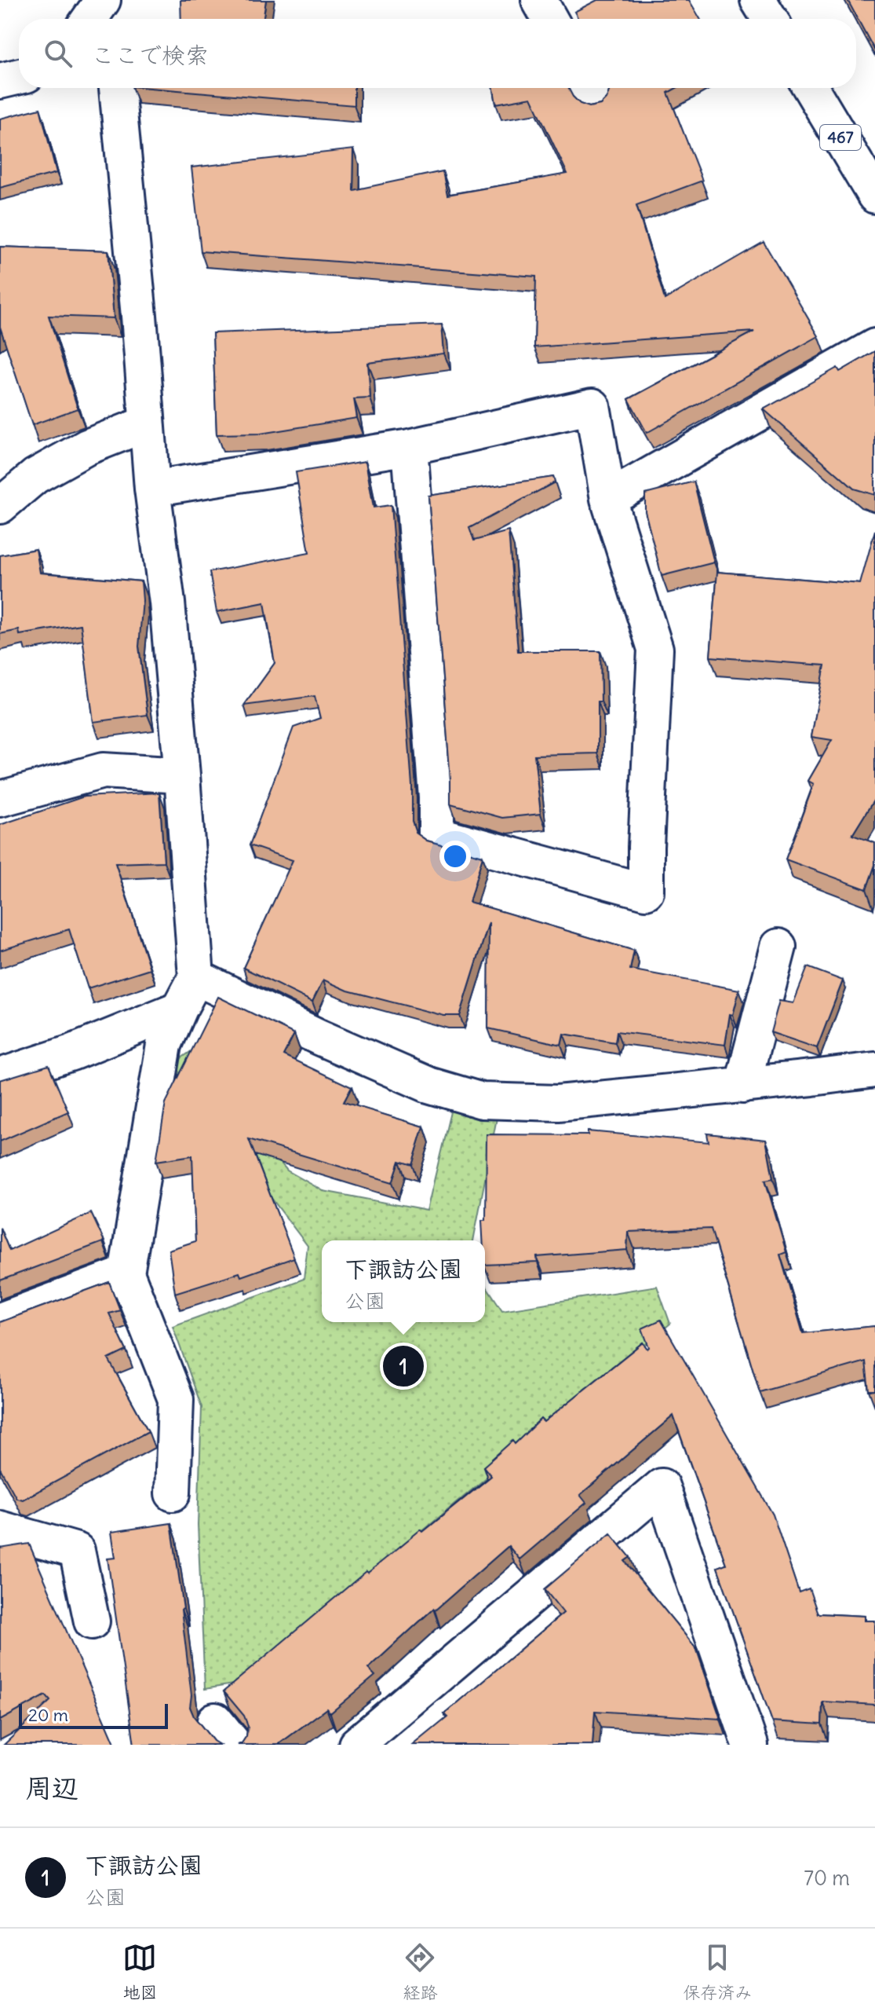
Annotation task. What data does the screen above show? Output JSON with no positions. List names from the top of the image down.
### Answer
{
  "streets": {
    "main road": ["467"]
  },
  "scale_bar": "20 m",
  "page": {
    "search": "ここで検索",
    "popup": ["下諏訪公園", "公園"],
    "pins": "1",
    "scale": "20 m",
    "heading": "周辺",
    "list": [
      {
        "mark": "1",
        "name": "下諏訪公園",
        "note": "公園",
        "value": "70 m"
      }
    ],
    "nav": ["地図", "経路", "保存済み"]
  }
}
